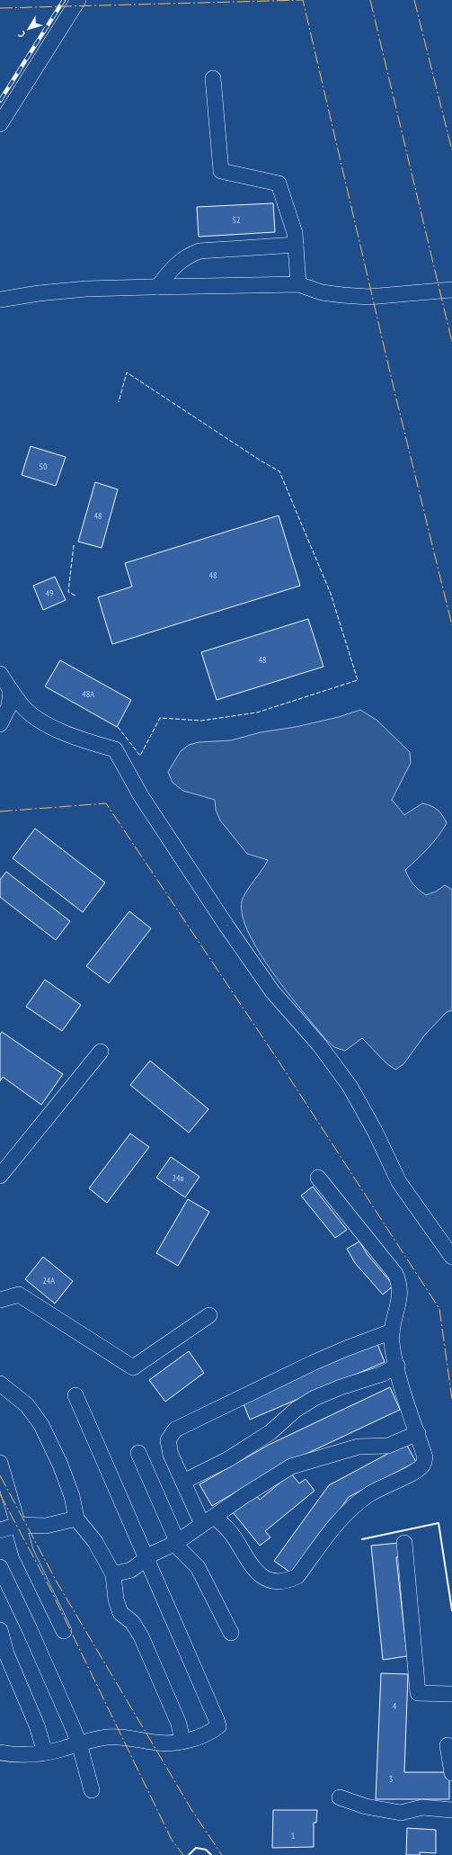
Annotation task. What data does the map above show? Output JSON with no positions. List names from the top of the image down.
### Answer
{
  "house_numbers": [
    "52",
    "50",
    "48",
    "48",
    "49",
    "48",
    "48А",
    "24в",
    "24А",
    "4",
    "3",
    "1"
  ],
  "north": "bottom left"
}
